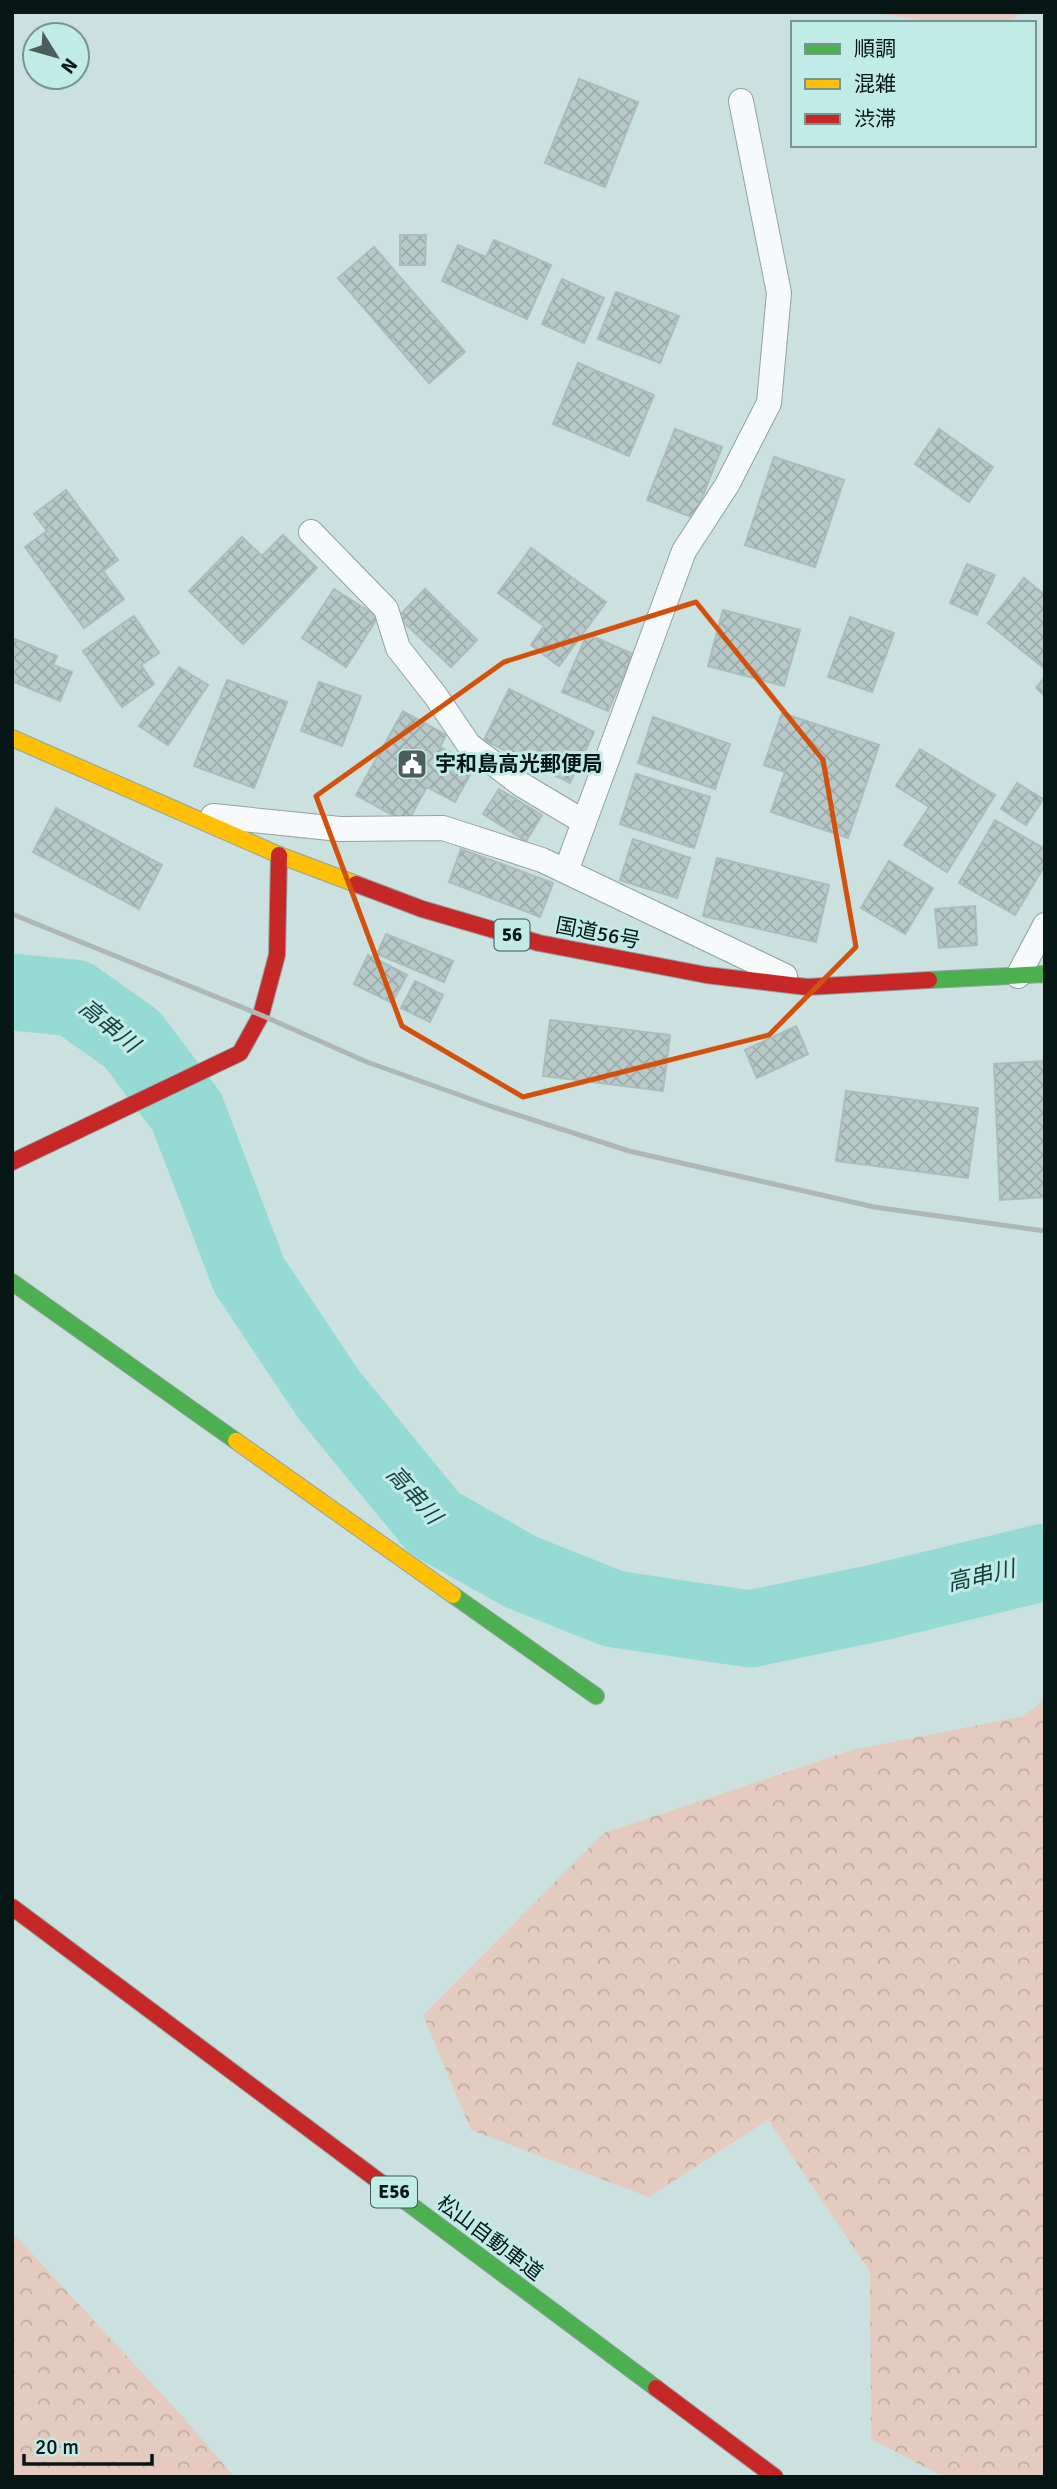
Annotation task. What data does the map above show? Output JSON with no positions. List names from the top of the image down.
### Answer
{
  "streets": {
    "main road": [
      "国道56号",
      "56",
      "E56",
      "松山自動車道"
    ]
  },
  "water": ["高串川"],
  "places": {
    "public building": ["宇和島高光郵便局"]
  },
  "legend": ["順調", "混雑", "渋滞"],
  "scale_bar": "20 m",
  "north": "bottom right"
}
